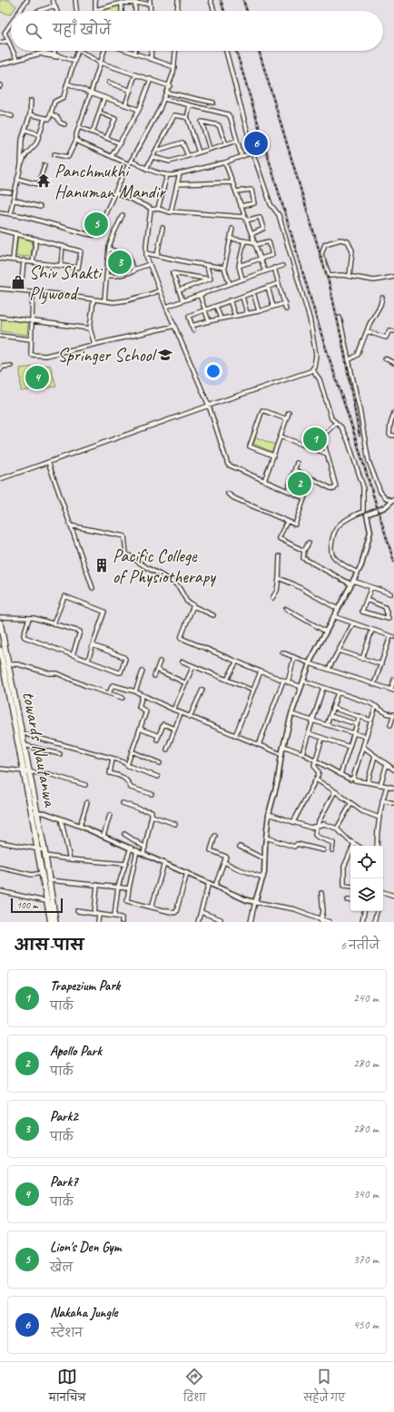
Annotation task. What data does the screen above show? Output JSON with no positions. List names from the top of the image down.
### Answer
{
  "streets": {
    "main road": ["towards Nautanwa"]
  },
  "places": {
    "temple": ["Panchmukhi Hanuman Mandir"],
    "shop": ["Shiv Shakti Plywood"],
    "school or university": ["Springer School"],
    "building": ["Pacific College of Physiotherapy"]
  },
  "scale_bar": "100 m",
  "page": {
    "search": "यहाँ खोजें",
    "pins": [
      "6",
      "5",
      "3",
      "4",
      "1",
      "2"
    ],
    "scale": "100 m",
    "heading": ["आस-पास", "6 नतीजे"],
    "list": [
      {
        "mark": "1",
        "name": "Trapezium Park",
        "note": "पार्क",
        "value": "240 m"
      },
      {
        "mark": "2",
        "name": "Apollo Park",
        "note": "पार्क",
        "value": "280 m"
      },
      {
        "mark": "3",
        "name": "Park2",
        "note": "पार्क",
        "value": "280 m"
      },
      {
        "mark": "4",
        "name": "Park7",
        "note": "पार्क",
        "value": "340 m"
      },
      {
        "mark": "5",
        "name": "Lion's Den Gym",
        "note": "खेल",
        "value": "370 m"
      },
      {
        "mark": "6",
        "name": "Nakaha Jungle",
        "note": "स्टेशन",
        "value": "450 m"
      }
    ],
    "nav": ["मानचित्र", "दिशा", "सहेजे गए"]
  }
}
